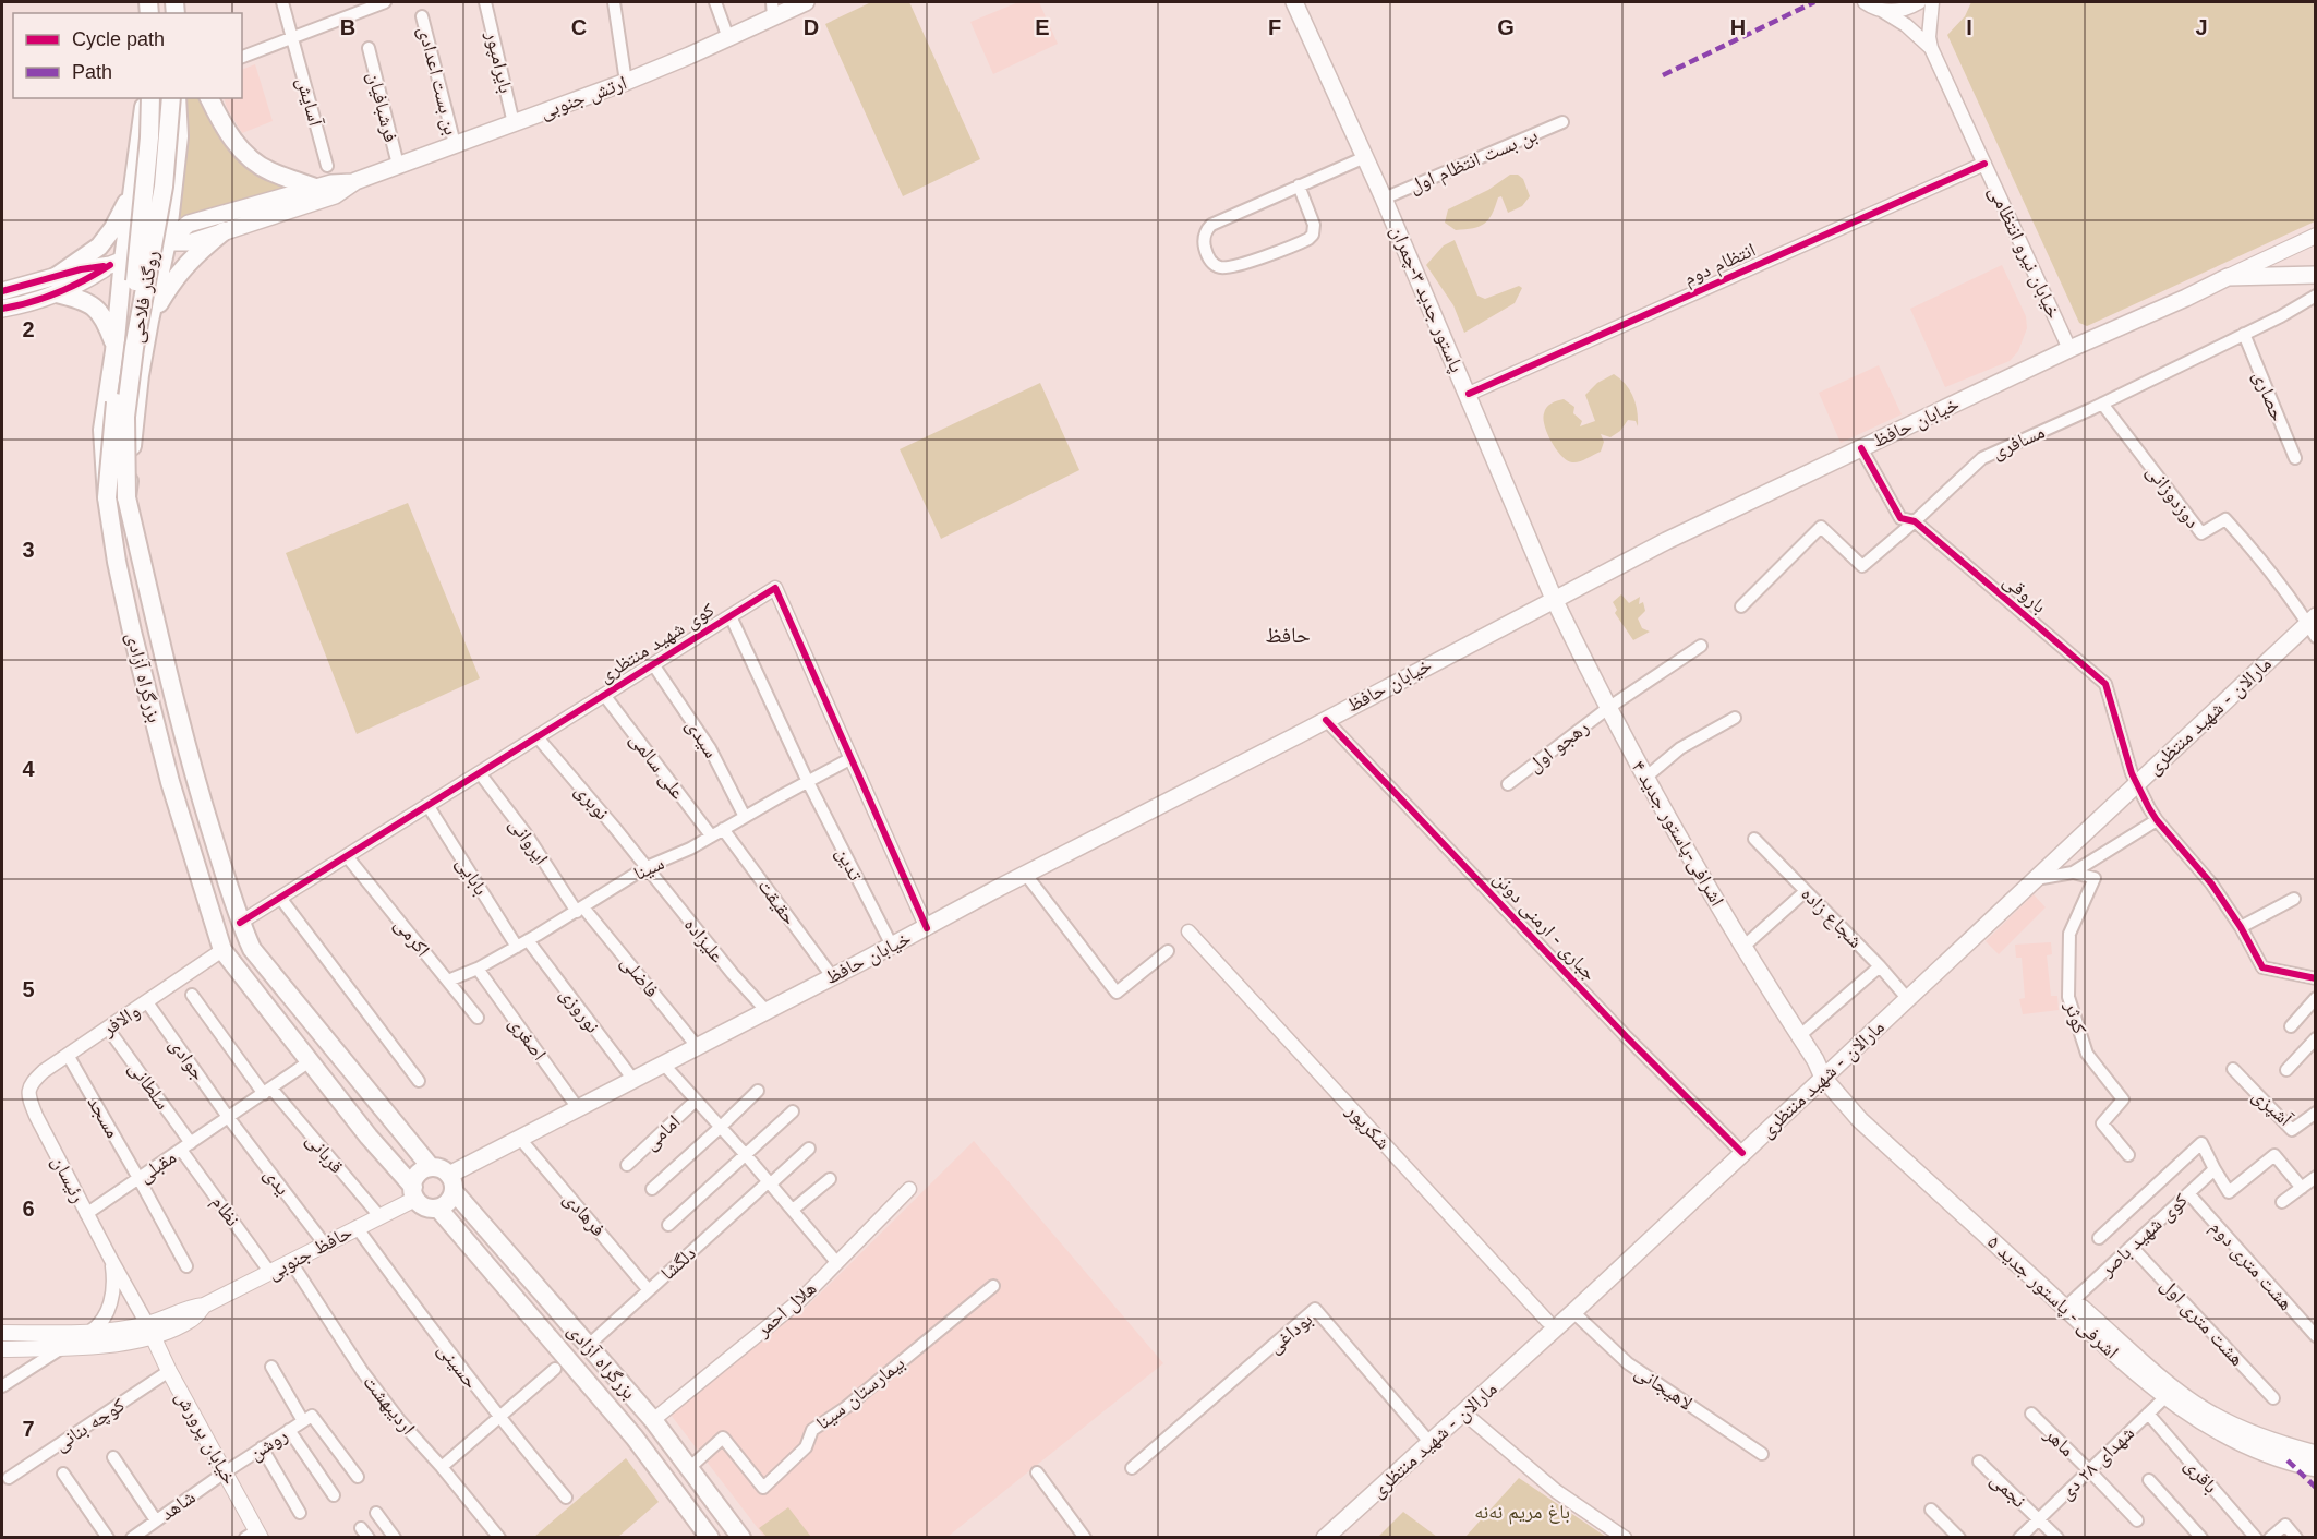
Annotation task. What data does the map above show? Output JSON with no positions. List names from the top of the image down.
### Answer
{
  "streets": {
    "highway": ["روگذر فلاحی", "بزرگراه آزادی"],
    "main road": [
      "ارتش جنوبی",
      "پاستور جدید ۳-چمران",
      "خیابان حافظ",
      "مارالان - شهید منتظری",
      "اشرافی-پاستور جدید ۴",
      "حافظ جنوبی",
      "اشرفی - پاستور جدید ۵",
      "خیابان پرورش"
    ],
    "street": [
      "بایرامپور",
      "بن بست اعدادی",
      "آسایش",
      "فرشبافیان",
      "بن بست انتظام اول",
      "خیابان نیرو انتظامی",
      "انتظام دوم",
      "حصاری",
      "مسافری",
      "دوزدوزانی",
      "باروقی",
      "کوی شهید منتظری",
      "سیدی",
      "رهجو اول",
      "علی سالمی",
      "نوبری",
      "ایروانی",
      "تدین",
      "سینا",
      "بابایی",
      "حقیقت",
      "شجاع زاده",
      "جباری - ارمنی دونن",
      "اکرمی",
      "علیزاده",
      "فاضلی",
      "نوروزی",
      "کوثر",
      "والافر",
      "اصغری",
      "جوادی",
      "سلطانی",
      "آشپزی",
      "مسجد",
      "شکرپور",
      "امامی",
      "قربانی",
      "مقبلی",
      "رئیسان",
      "یدی",
      "نظام",
      "فرهادی",
      "کوی شهید باصر",
      "دلگشا",
      "هشت متری دوم",
      "هلال احمر",
      "هشت متری اول",
      "بوداغی",
      "حسینی",
      "لاهیجانی",
      "بیمارستان سینا",
      "اردیبهشت",
      "کوچه بنانی",
      "ماهر",
      "روشن",
      "شهدای ۲۸ دی",
      "باقری",
      "نجمی",
      "شاهد"
    ]
  },
  "crossings": [
    ["بایرامپور", "ارتش جنوبی"],
    ["بن بست اعدادی", "ارتش جنوبی"],
    ["ارتش جنوبی", "فرشبافیان"],
    ["بن بست انتظام اول", "پاستور جدید ۳-چمران"],
    ["خیابان نیرو انتظامی", "انتظام دوم"],
    ["خیابان نیرو انتظامی", "خیابان حافظ"],
    ["انتظام دوم", "پاستور جدید ۳-چمران"],
    ["روگذر فلاحی", "بزرگراه آزادی"],
    ["پاستور جدید ۳-چمران", "خیابان حافظ"],
    ["پاستور جدید ۳-چمران", "اشرافی-پاستور جدید ۴"],
    ["حصاری", "مسافری"],
    ["خیابان حافظ", "باروقی"],
    ["خیابان حافظ", "کوی شهید منتظری"],
    ["خیابان حافظ", "بزرگراه آزادی"],
    ["خیابان حافظ", "اشرافی-پاستور جدید ۴"],
    ["خیابان حافظ", "تدین"],
    ["خیابان حافظ", "حقیقت"],
    ["خیابان حافظ", "جباری - ارمنی دونن"],
    ["خیابان حافظ", "علیزاده"],
    ["خیابان حافظ", "فاضلی"],
    ["خیابان حافظ", "نوروزی"],
    ["خیابان حافظ", "اصغری"],
    ["خیابان حافظ", "فرهادی"],
    ["خیابان حافظ", "حافظ جنوبی"],
    ["مسافری", "دوزدوزانی"],
    ["مسافری", "باروقی"],
    ["دوزدوزانی", "مارالان - شهید منتظری"],
    ["باروقی", "مارالان - شهید منتظری"],
    ["کوی شهید منتظری", "بزرگراه آزادی"],
    ["کوی شهید منتظری", "سیدی"],
    ["کوی شهید منتظری", "علی سالمی"],
    ["کوی شهید منتظری", "نوبری"],
    ["کوی شهید منتظری", "ایروانی"],
    ["کوی شهید منتظری", "سینا"],
    ["کوی شهید منتظری", "بابایی"],
    ["کوی شهید منتظری", "اکرمی"],
    ["بزرگراه آزادی", "والافر"],
    ["بزرگراه آزادی", "مقبلی"],
    ["بزرگراه آزادی", "حافظ جنوبی"],
    ["بزرگراه آزادی", "دلگشا"],
    ["بزرگراه آزادی", "هلال احمر"],
    ["بزرگراه آزادی", "بیمارستان سینا"],
    ["مارالان - شهید منتظری", "اشرافی-پاستور جدید ۴"],
    ["مارالان - شهید منتظری", "شجاع زاده"],
    ["مارالان - شهید منتظری", "جباری - ارمنی دونن"],
    ["مارالان - شهید منتظری", "اشرفی - پاستور جدید ۵"],
    ["مارالان - شهید منتظری", "بوداغی"],
    ["مارالان - شهید منتظری", "لاهیجانی"],
    ["سیدی", "سینا"],
    ["رهجو اول", "اشرافی-پاستور جدید ۴"],
    ["علی سالمی", "سینا"],
    ["نوبری", "سینا"],
    ["نوبری", "علیزاده"],
    ["اشرافی-پاستور جدید ۴", "اشرفی - پاستور جدید ۵"],
    ["ایروانی", "سینا"],
    ["ایروانی", "فاضلی"],
    ["تدین", "سینا"],
    ["سینا", "بابایی"],
    ["سینا", "حقیقت"],
    ["سینا", "اکرمی"],
    ["سینا", "علیزاده"],
    ["سینا", "فاضلی"],
    ["سینا", "نوروزی"],
    ["سینا", "اصغری"],
    ["بابایی", "نوروزی"],
    ["والافر", "جوادی"],
    ["والافر", "سلطانی"],
    ["والافر", "مسجد"],
    ["والافر", "رئیسان"],
    ["جوادی", "مقبلی"],
    ["جوادی", "یدی"],
    ["سلطانی", "مقبلی"],
    ["سلطانی", "نظام"],
    ["مسجد", "مقبلی"],
    ["قربانی", "مقبلی"],
    ["قربانی", "حافظ جنوبی"],
    ["مقبلی", "رئیسان"],
    ["مقبلی", "یدی"],
    ["مقبلی", "نظام"],
    ["رئیسان", "حافظ جنوبی"],
    ["رئیسان", "خیابان پرورش"],
    ["یدی", "حافظ جنوبی"],
    ["نظام", "حافظ جنوبی"],
    ["فرهادی", "دلگشا"],
    ["کوی شهید باصر", "هشت متری دوم"],
    ["کوی شهید باصر", "اشرفی - پاستور جدید ۵"],
    ["کوی شهید باصر", "هشت متری اول"],
    ["حافظ جنوبی", "حسینی"],
    ["حافظ جنوبی", "اردیبهشت"],
    ["حافظ جنوبی", "خیابان پرورش"],
    ["اشرفی - پاستور جدید ۵", "شهدای ۲۸ دی"],
    ["کوچه بنانی", "خیابان پرورش"],
    ["خیابان پرورش", "روشن"],
    ["خیابان پرورش", "شاهد"],
    ["ماهر", "شهدای ۲۸ دی"],
    ["روشن", "شاهد"],
    ["شهدای ۲۸ دی", "باقری"],
    ["شهدای ۲۸ دی", "نجمی"]
  ],
  "districts": ["حافظ"],
  "parks": ["باغ مریم نه‌نه"],
  "legend": ["Cycle path", "Path"],
  "grid": {
    "columns": [
      "B",
      "C",
      "D",
      "E",
      "F",
      "G",
      "H",
      "I",
      "J"
    ],
    "rows": [
      "2",
      "3",
      "4",
      "5",
      "6",
      "7"
    ]
  }
}
